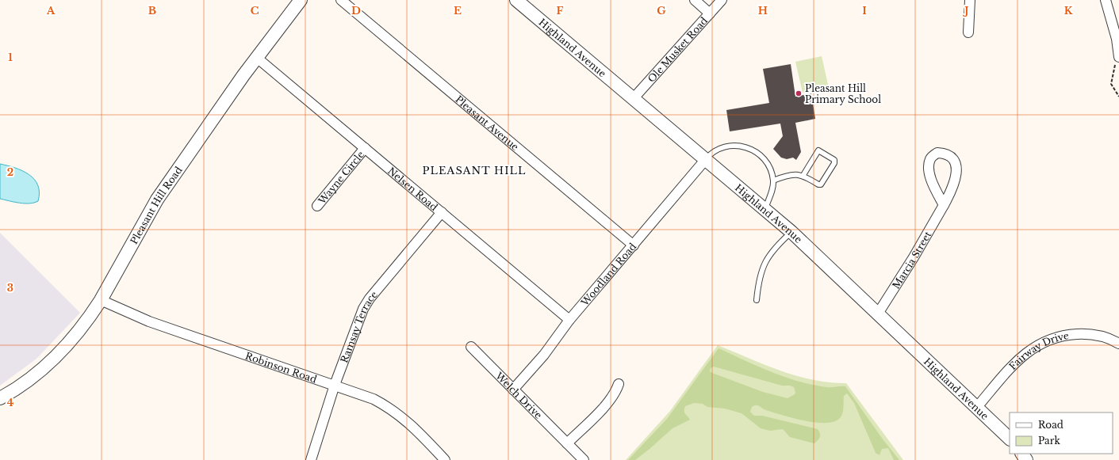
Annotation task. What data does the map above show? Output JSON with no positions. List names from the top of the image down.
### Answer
{
  "streets": {
    "street": [
      "Highland Avenue",
      "Ole Musket Road",
      "Pleasant Avenue",
      "Wayne Circle",
      "Nelsen Road",
      "Pleasant Hill Road",
      "Marcia Street",
      "Woodland Road",
      "Ramsay Terrace",
      "Fairway Drive",
      "Robinson Road",
      "Welch Drive"
    ]
  },
  "crossings": [
    ["Highland Avenue", "Ole Musket Road"],
    ["Highland Avenue", "Marcia Street"],
    ["Highland Avenue", "Woodland Road"],
    ["Highland Avenue", "Fairway Drive"],
    ["Pleasant Avenue", "Woodland Road"],
    ["Wayne Circle", "Nelsen Road"],
    ["Nelsen Road", "Pleasant Hill Road"],
    ["Nelsen Road", "Woodland Road"],
    ["Nelsen Road", "Ramsay Terrace"],
    ["Pleasant Hill Road", "Robinson Road"],
    ["Woodland Road", "Welch Drive"],
    ["Ramsay Terrace", "Robinson Road"]
  ],
  "districts": ["PLEASANT HILL"],
  "places": ["Pleasant Hill Primary School"],
  "legend": ["Road", "Park"],
  "grid": {
    "columns": [
      "A",
      "B",
      "C",
      "D",
      "E",
      "F",
      "G",
      "H",
      "I",
      "J",
      "K"
    ],
    "rows": [
      "1",
      "2",
      "3",
      "4"
    ]
  }
}
